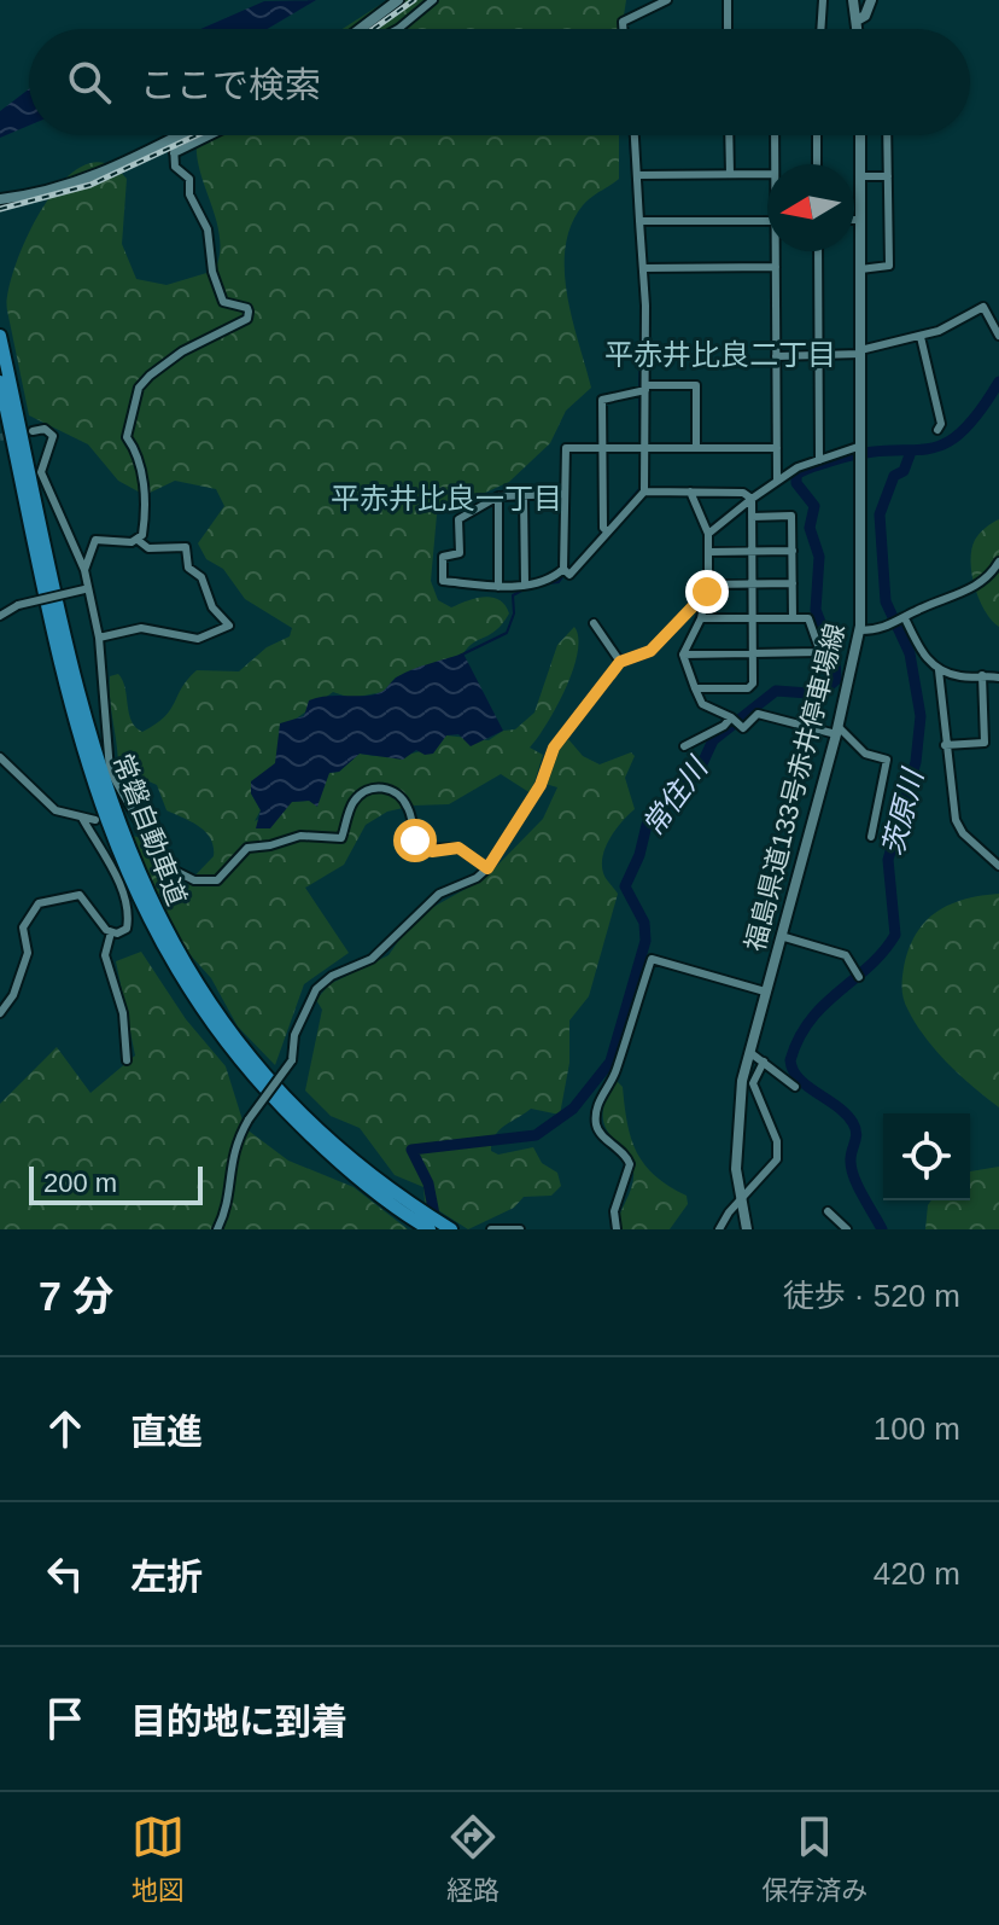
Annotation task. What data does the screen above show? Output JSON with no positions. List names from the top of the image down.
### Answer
{
  "streets": {
    "highway": ["常磐自動車道"],
    "main road": ["福島県道133号赤井停車場線"]
  },
  "districts": ["平赤井比良二丁目", "平赤井比良一丁目"],
  "water": ["常住川", "茨原川"],
  "scale_bar": "200 m",
  "north": "left",
  "page": {
    "search": "ここで検索",
    "scale": "200 m",
    "heading": ["7 分", "徒歩 · 520 m"],
    "list": [
      ["直進", "100 m"],
      ["左折", "420 m"],
      "目的地に到着"
    ],
    "nav": ["地図", "経路", "保存済み"]
  }
}
